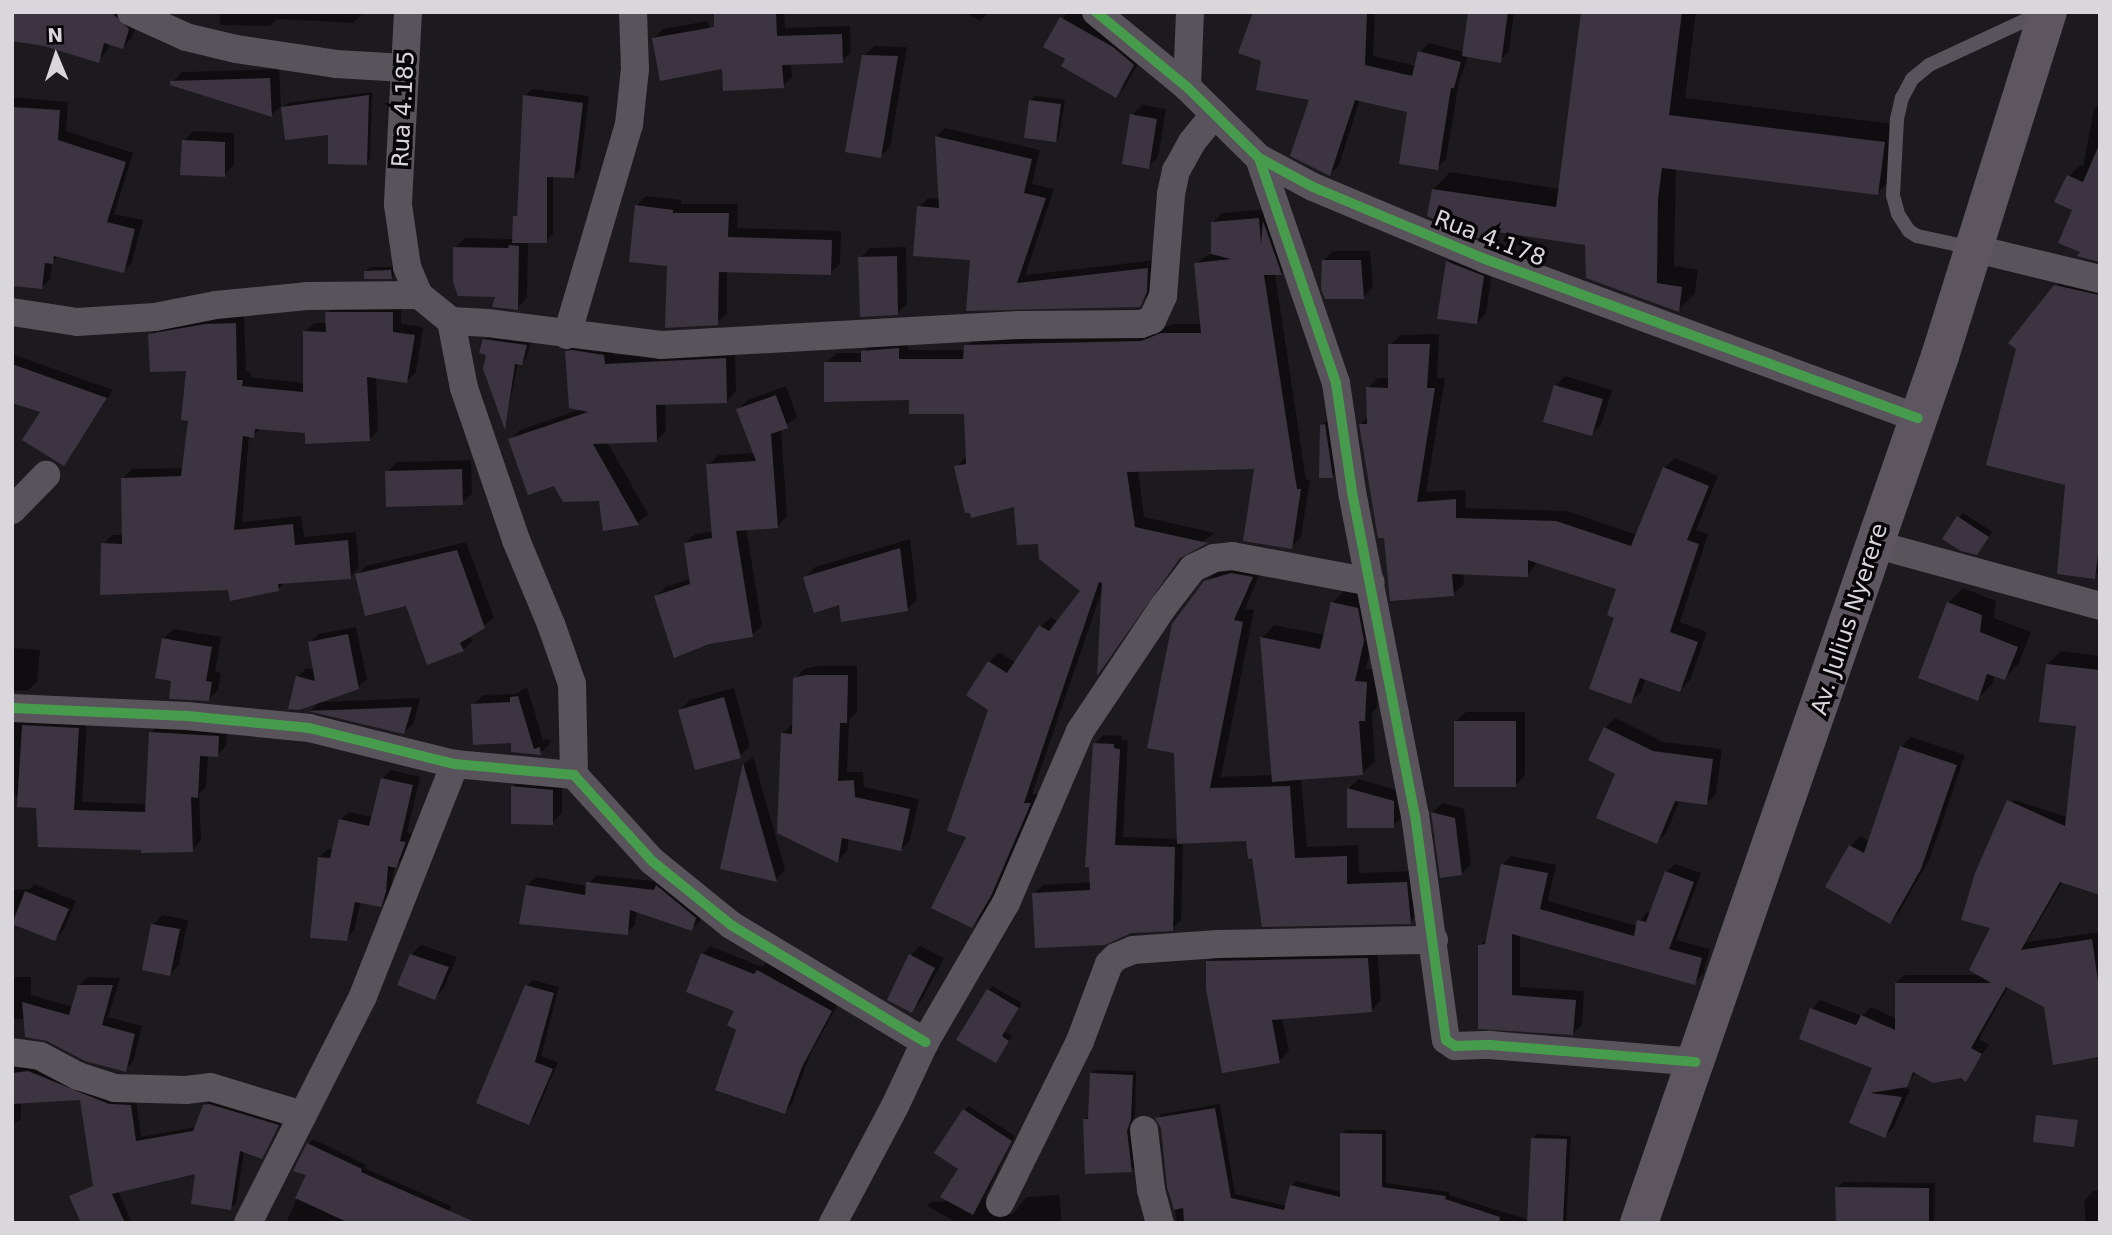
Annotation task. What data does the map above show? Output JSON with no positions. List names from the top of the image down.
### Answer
{
  "streets": {
    "main road": ["Av. Julius Nyerere"],
    "street": ["Rua 4.185", "Rua 4.178"]
  },
  "crossings": [
    ["Rua 4.178", "Av. Julius Nyerere"]
  ],
  "north": "top"
}
